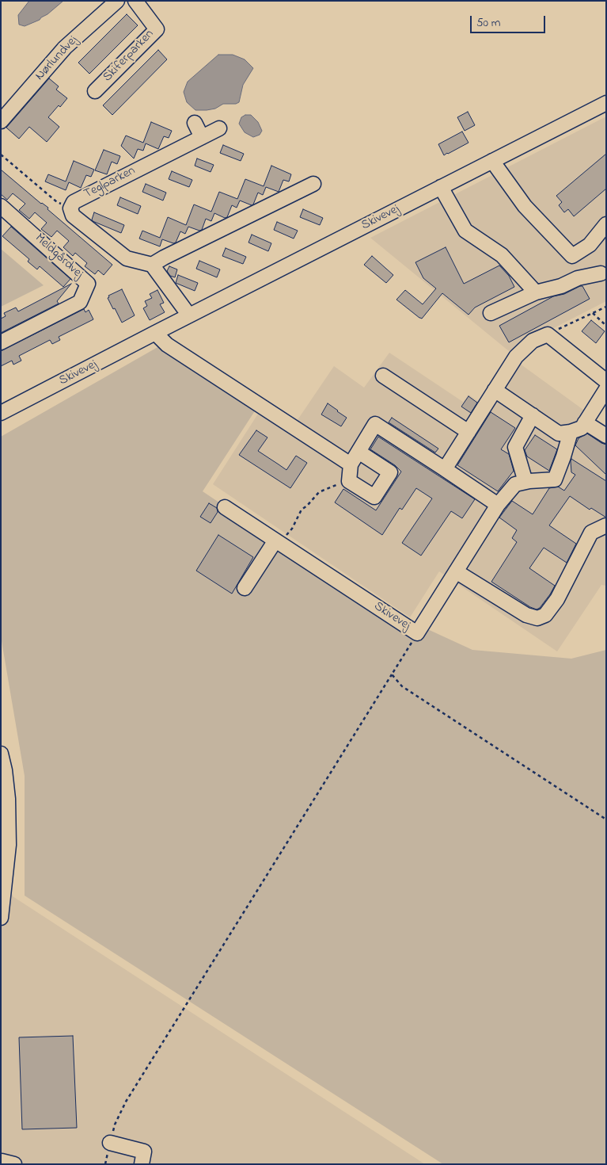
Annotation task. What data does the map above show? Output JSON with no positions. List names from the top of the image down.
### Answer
{
  "streets": {
    "street": [
      "Skiferparken",
      "Nørlundvej",
      "Teglparken",
      "Skivevej",
      "Meldgårdvej"
    ]
  },
  "scale_bar": "50 m"
}
